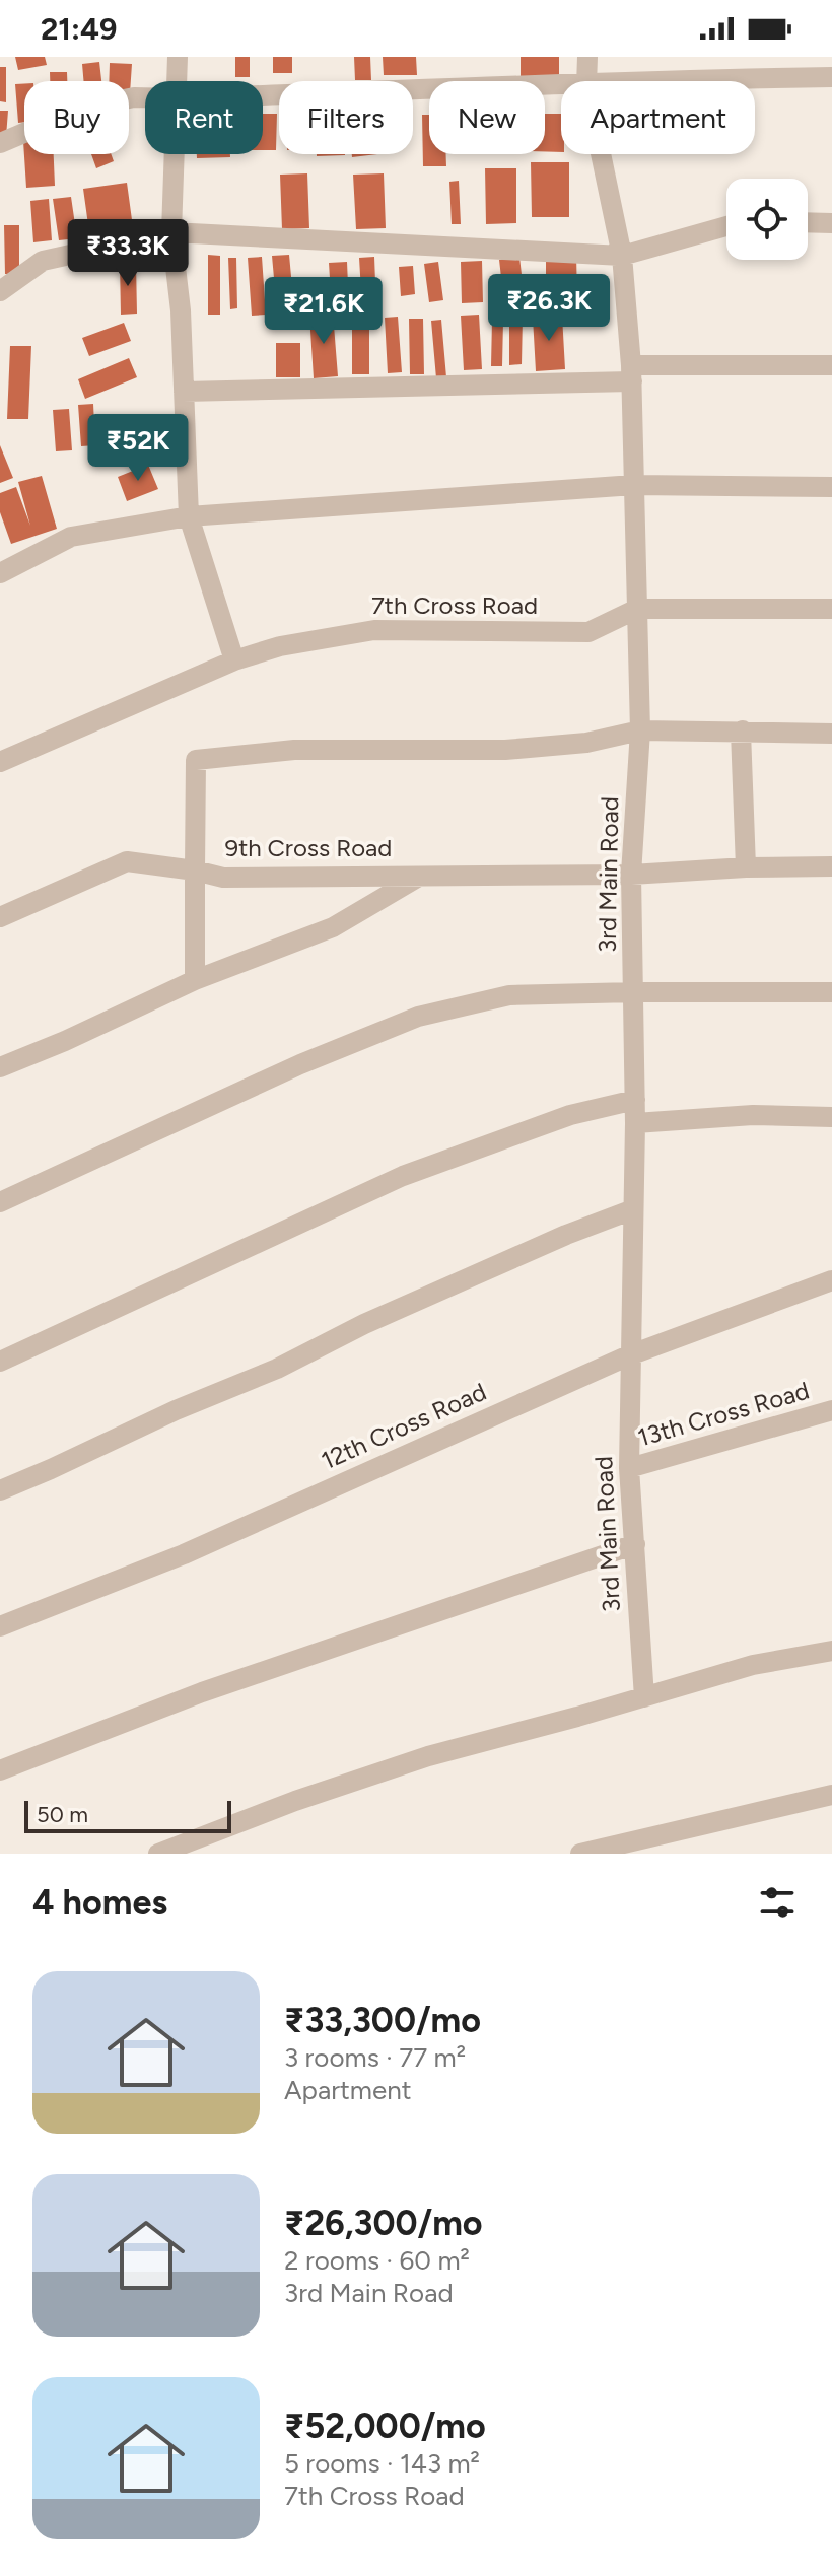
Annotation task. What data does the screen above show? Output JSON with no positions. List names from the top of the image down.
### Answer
{
  "streets": {
    "street": [
      "7th Cross Road",
      "9th Cross Road",
      "3rd Main Road",
      "13th Cross Road",
      "12th Cross Road"
    ]
  },
  "crossings": [
    ["7th Cross Road", "3rd Main Road"],
    ["9th Cross Road", "3rd Main Road"],
    ["3rd Main Road", "13th Cross Road"],
    ["3rd Main Road", "12th Cross Road"]
  ],
  "scale_bar": "50 m",
  "page": {
    "status": "21:49",
    "chip": [
      "Buy",
      "Rent",
      "Filters",
      "New",
      "Apartment"
    ],
    "price": [
      "₹33.3K",
      "₹26.3K",
      "₹21.6K",
      "₹52K"
    ],
    "scale": "50 m",
    "heading": "4 homes",
    "list": [
      {
        "name": "₹33,300/mo",
        "note": "3 rooms · 77 m² · Apartment"
      },
      {
        "name": "₹26,300/mo",
        "note": "2 rooms · 60 m² · 3rd Main Road"
      },
      {
        "name": "₹52,000/mo",
        "note": "5 rooms · 143 m² · 7th Cross Road"
      }
    ]
  }
}
